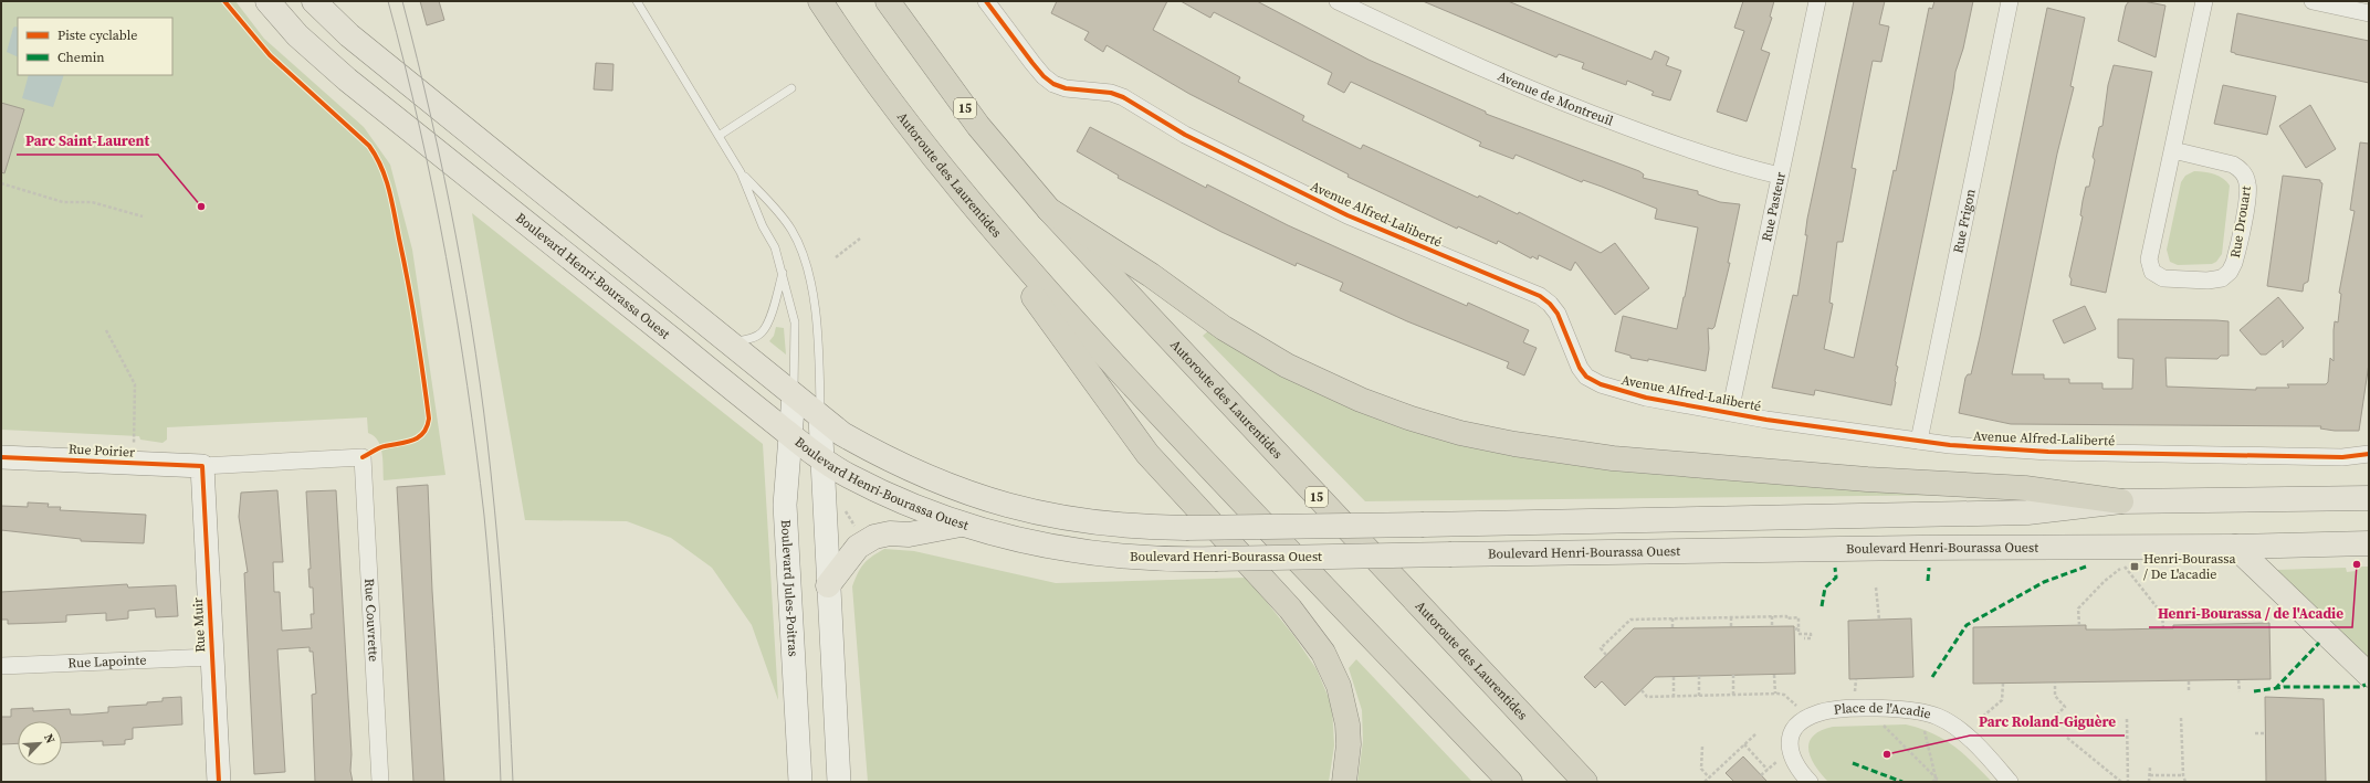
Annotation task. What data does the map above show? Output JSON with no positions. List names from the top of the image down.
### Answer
{
  "streets": {
    "highway": ["15", "Autoroute des Laurentides"],
    "main road": ["Boulevard Henri-Bourassa Ouest"],
    "street": [
      "Avenue de Montreuil",
      "Rue Pasteur",
      "Avenue Alfred-Laliberté",
      "Rue Frigon",
      "Rue Drouart",
      "Rue Poirier",
      "Boulevard Jules-Poitras",
      "Rue Couvrette",
      "Rue Muir",
      "Rue Lapointe",
      "Place de l'Acadie"
    ]
  },
  "crossings": [
    ["Avenue de Montreuil", "Rue Pasteur"],
    ["Rue Pasteur", "Avenue Alfred-Laliberté"],
    ["Avenue Alfred-Laliberté", "Rue Frigon"],
    ["Boulevard Henri-Bourassa Ouest", "Boulevard Jules-Poitras"],
    ["Rue Poirier", "Rue Couvrette"],
    ["Rue Poirier", "Rue Muir"],
    ["Rue Muir", "Rue Lapointe"]
  ],
  "places": {
    "other": ["Parc Saint-Laurent", "Henri-Bourassa / de l'Acadie", "Parc Roland-Giguère"],
    "transit": ["Henri-Bourassa / De L'acadie"]
  },
  "legend": ["Piste cyclable", "Chemin"],
  "north": "top right"
}
